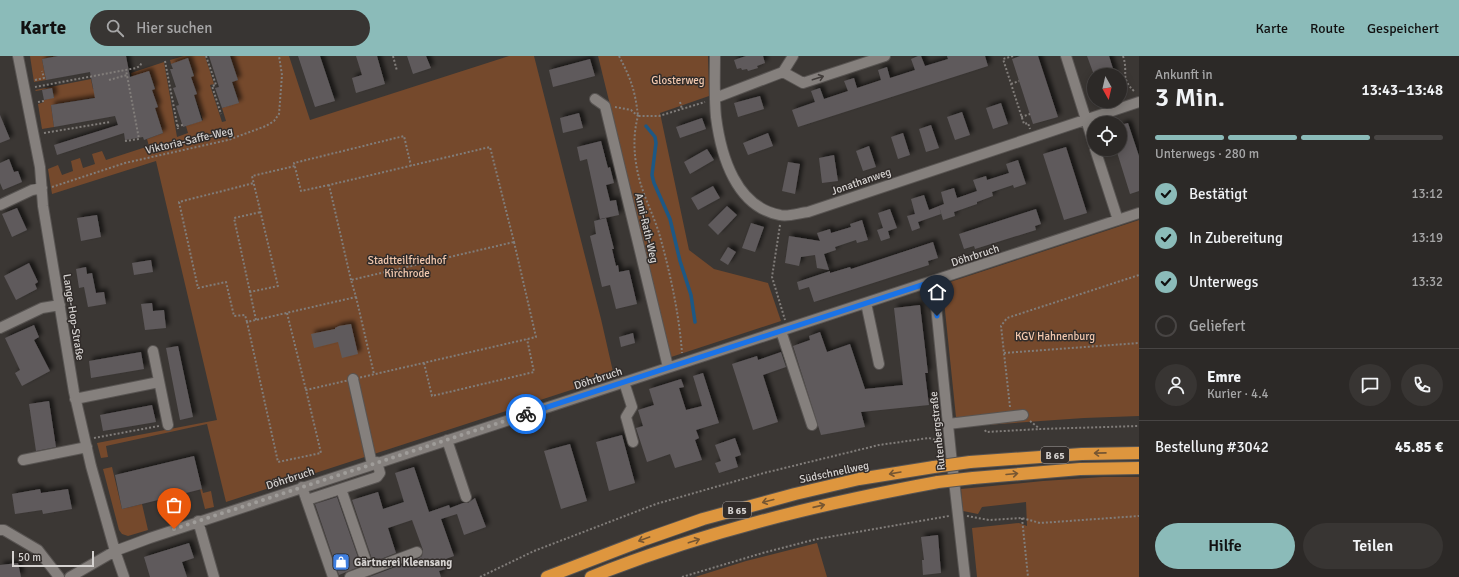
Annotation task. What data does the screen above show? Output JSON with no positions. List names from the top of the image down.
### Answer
{
  "streets": {
    "highway": ["B 65", "Südschnellweg"],
    "street": [
      "Jonathanweg",
      "Anni-Rath-Weg",
      "Döhrbruch",
      "Lange-Hop-Straße",
      "Rutenbergstraße"
    ],
    "path": ["Viktoria-Saffe-Weg"]
  },
  "crossings": [
    ["Viktoria-Saffe-Weg", "Lange-Hop-Straße"],
    ["Anni-Rath-Weg", "Döhrbruch"],
    ["Döhrbruch", "Lange-Hop-Straße"],
    ["Döhrbruch", "Rutenbergstraße"]
  ],
  "parks": ["Glosterweg", "Stadtteilfriedhof Kirchrode", "KGV Hahnenburg"],
  "places": {
    "shop": ["Gärtnerei Kleensang"]
  },
  "scale_bar": "50 m",
  "north": "bottom",
  "page": {
    "header": "Karte",
    "search": "Hier suchen",
    "nav": ["Karte", "Route", "Gespeichert"],
    "heading": ["3 Min.", "Ankunft in", "13:43–13:48"],
    "panel": [
      "Emre",
      "Kurier · 4.4",
      "Bestellung #3042",
      "45.85 €"
    ],
    "bar": "Unterwegs · 280 m",
    "list": [
      ["Bestätigt", "13:12"],
      ["In Zubereitung", "13:19"],
      ["Unterwegs", "13:32"],
      "Geliefert"
    ],
    "buttons": ["Hilfe", "Teilen"],
    "scale": "50 m"
  }
}
